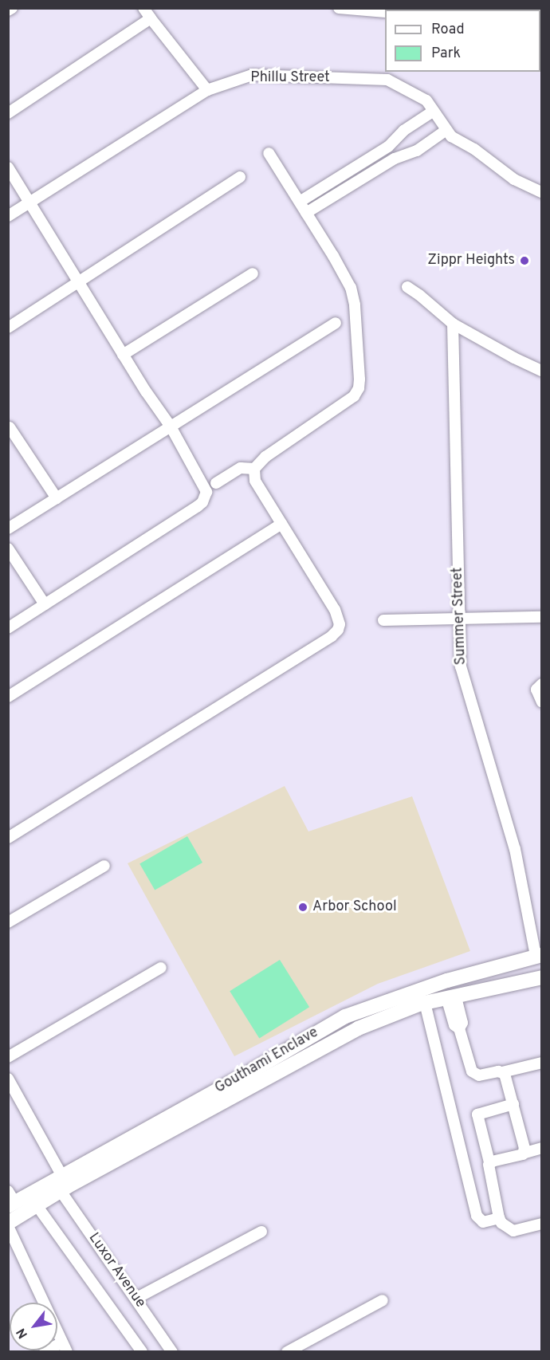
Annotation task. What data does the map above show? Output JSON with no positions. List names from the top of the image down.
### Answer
{
  "streets": {
    "street": [
      "Phillu Street",
      "Summer Street",
      "Gouthami Enclave",
      "Luxor Avenue"
    ]
  },
  "crossings": [
    ["Summer Street", "Gouthami Enclave"],
    ["Gouthami Enclave", "Luxor Avenue"]
  ],
  "places": ["Zippr Heights", "Arbor School"],
  "legend": ["Road", "Park"],
  "north": "bottom left"
}
